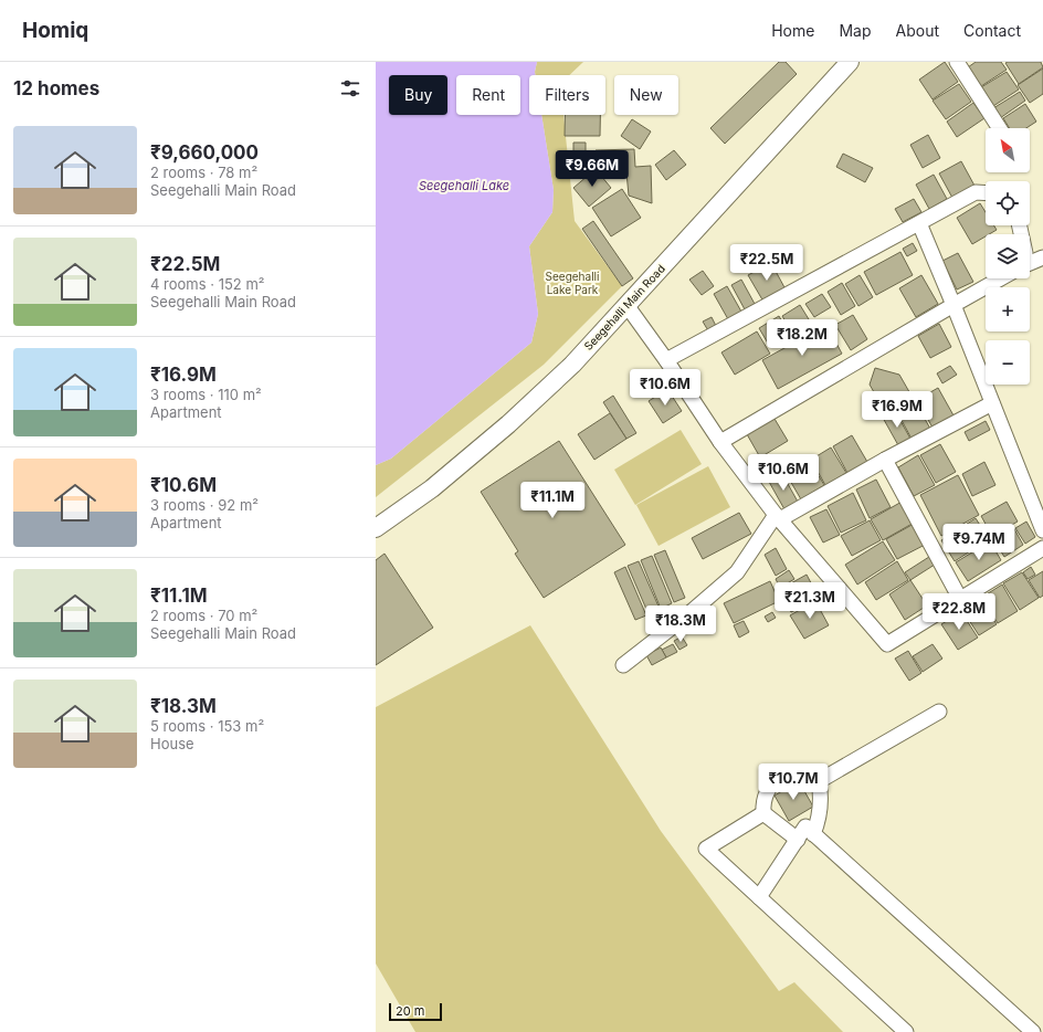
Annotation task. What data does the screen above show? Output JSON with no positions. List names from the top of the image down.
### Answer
{
  "streets": {
    "street": ["Seegehalli Main Road"]
  },
  "water": ["Seegehalli Lake"],
  "parks": ["Seegehalli Lake Park"],
  "scale_bar": "20 m",
  "north": "top left",
  "page": {
    "header": "Homiq",
    "nav": [
      "Home",
      "Map",
      "About",
      "Contact"
    ],
    "heading": "12 homes",
    "chip": [
      "Buy",
      "Rent",
      "Filters",
      "New"
    ],
    "list": [
      {
        "name": "₹9,660,000",
        "note": "2 rooms · 78 m² · Seegehalli Main Road"
      },
      {
        "name": "₹22.5M",
        "note": "4 rooms · 152 m² · Seegehalli Main Road"
      },
      {
        "name": "₹16.9M",
        "note": "3 rooms · 110 m² · Apartment"
      },
      {
        "name": "₹10.6M",
        "note": "3 rooms · 92 m² · Apartment"
      },
      {
        "name": "₹11.1M",
        "note": "2 rooms · 70 m² · Seegehalli Main Road"
      },
      {
        "name": "₹18.3M",
        "note": "5 rooms · 153 m² · House"
      }
    ],
    "map_buttons": ["+", "−"],
    "price": [
      "₹9.66M",
      "₹22.5M",
      "₹18.2M",
      "₹10.6M",
      "₹16.9M",
      "₹10.6M",
      "₹11.1M",
      "₹9.74M",
      "₹21.3M",
      "₹22.8M",
      "₹18.3M",
      "₹10.7M"
    ],
    "scale": "20 m"
  }
}
